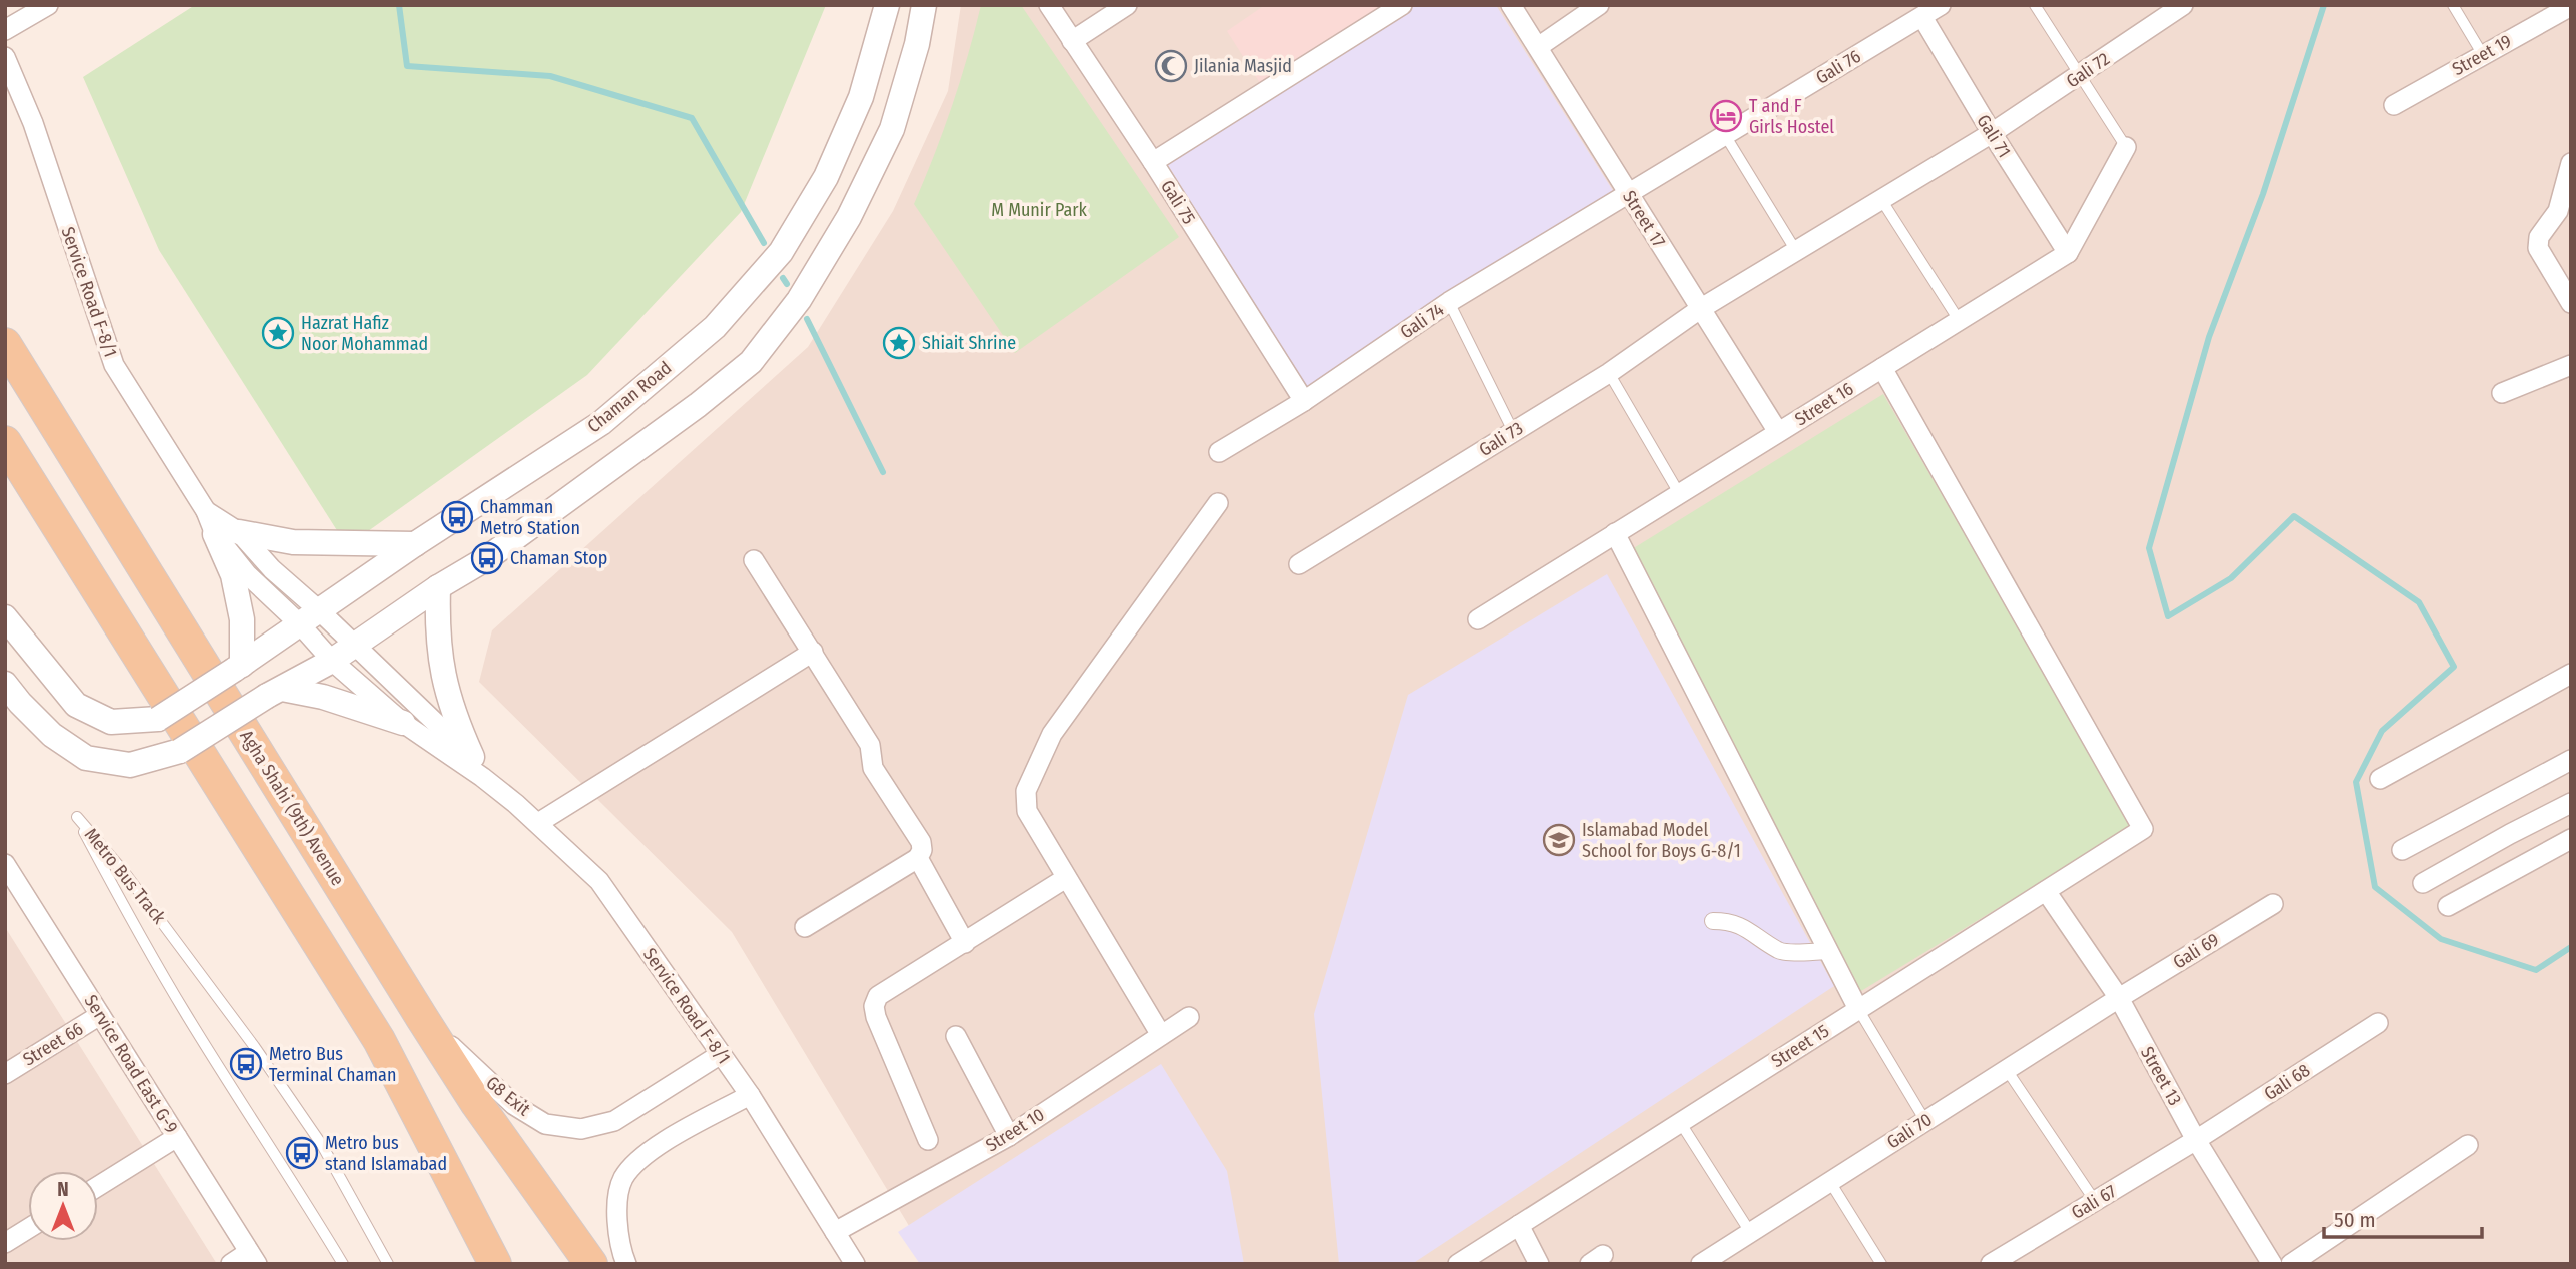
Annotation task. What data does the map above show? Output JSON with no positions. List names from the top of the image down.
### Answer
{
  "streets": {
    "main road": ["Agha Shahi (9th) Avenue"],
    "street": [
      "Street 19",
      "Gali 76",
      "Gali 72",
      "Gali 71",
      "Gali 75",
      "Street 17",
      "Service Road F-8/1",
      "Gali 74",
      "Chaman Road",
      "Street 16",
      "Gali 73",
      "Gali 69",
      "Street 66",
      "Street 15",
      "Service Road East G-9",
      "Street 13",
      "Gali 68",
      "G8 Exit",
      "Street 10",
      "Gali 70",
      "Gali 67"
    ],
    "lane": ["Metro Bus Track"]
  },
  "crossings": [
    ["Gali 76", "Gali 71"],
    ["Gali 76", "Street 17"],
    ["Gali 76", "Gali 74"],
    ["Gali 72", "Gali 71"],
    ["Gali 71", "Street 16"],
    ["Gali 75", "Gali 74"],
    ["Street 17", "Gali 74"],
    ["Street 17", "Street 16"],
    ["Street 17", "Gali 73"],
    ["Service Road F-8/1", "Chaman Road"],
    ["Service Road F-8/1", "G8 Exit"],
    ["Service Road F-8/1", "Street 10"],
    ["Street 16", "Street 15"],
    ["Agha Shahi (9th) Avenue", "G8 Exit"],
    ["Gali 69", "Street 13"],
    ["Gali 69", "Gali 70"],
    ["Street 66", "Service Road East G-9"],
    ["Street 15", "Street 13"],
    ["Street 13", "Gali 68"],
    ["Street 13", "Gali 70"],
    ["Street 13", "Gali 67"],
    ["Gali 68", "Gali 67"]
  ],
  "parks": ["M Munir Park"],
  "places": {
    "mosque": ["Jilania Masjid"],
    "hotel": ["T and F Girls Hostel"],
    "place": ["Hazrat Hafiz Noor Mohammad", "Shiait Shrine"],
    "bus stop": [
      "Chamman Metro Station",
      "Chaman Stop",
      "Metro Bus Terminal Chaman",
      "Metro bus stand Islamabad"
    ],
    "school or university": ["Islamabad Model School for Boys G-8/1"]
  },
  "scale_bar": "50 m",
  "north": "top"
}
